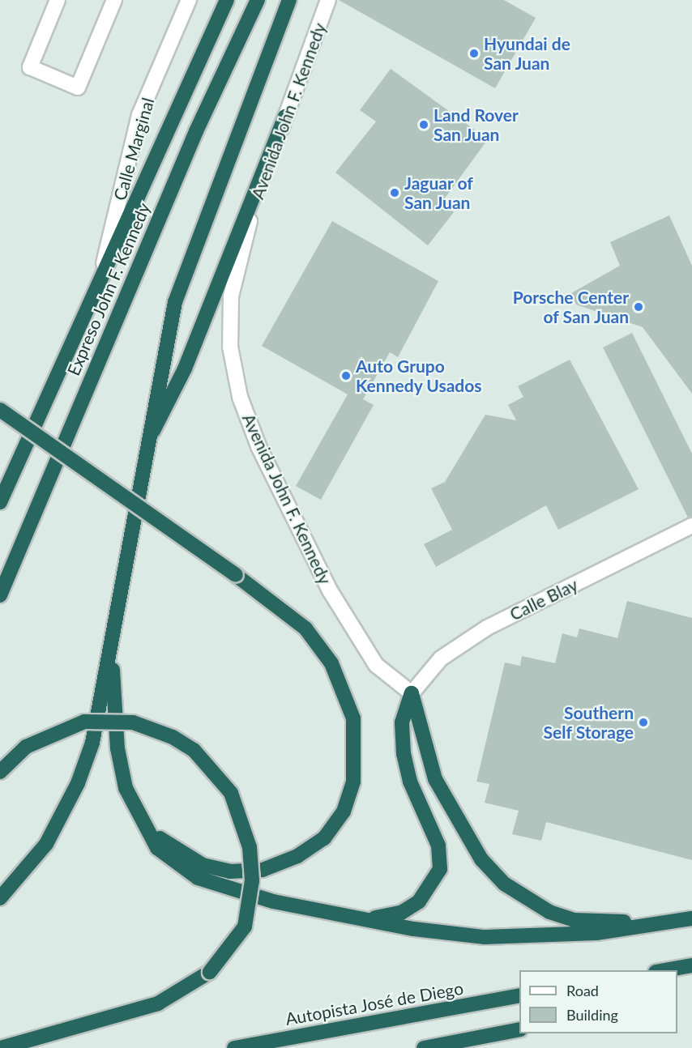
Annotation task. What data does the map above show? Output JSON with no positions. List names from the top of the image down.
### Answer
{
  "streets": {
    "highway": ["Expreso John F. Kennedy", "Autopista José de Diego"],
    "street": ["Avenida John F. Kennedy", "Calle Marginal", "Calle Blay"]
  },
  "crossings": [
    ["Avenida John F. Kennedy", "Calle Blay"],
    ["Calle Marginal", "Expreso John F. Kennedy"]
  ],
  "places": [
    "Hyundai de San Juan",
    "Land Rover San Juan",
    "Jaguar of San Juan",
    "Porsche Center of San Juan",
    "Auto Grupo Kennedy Usados",
    "Southern Self Storage"
  ],
  "legend": ["Road", "Building"]
}
